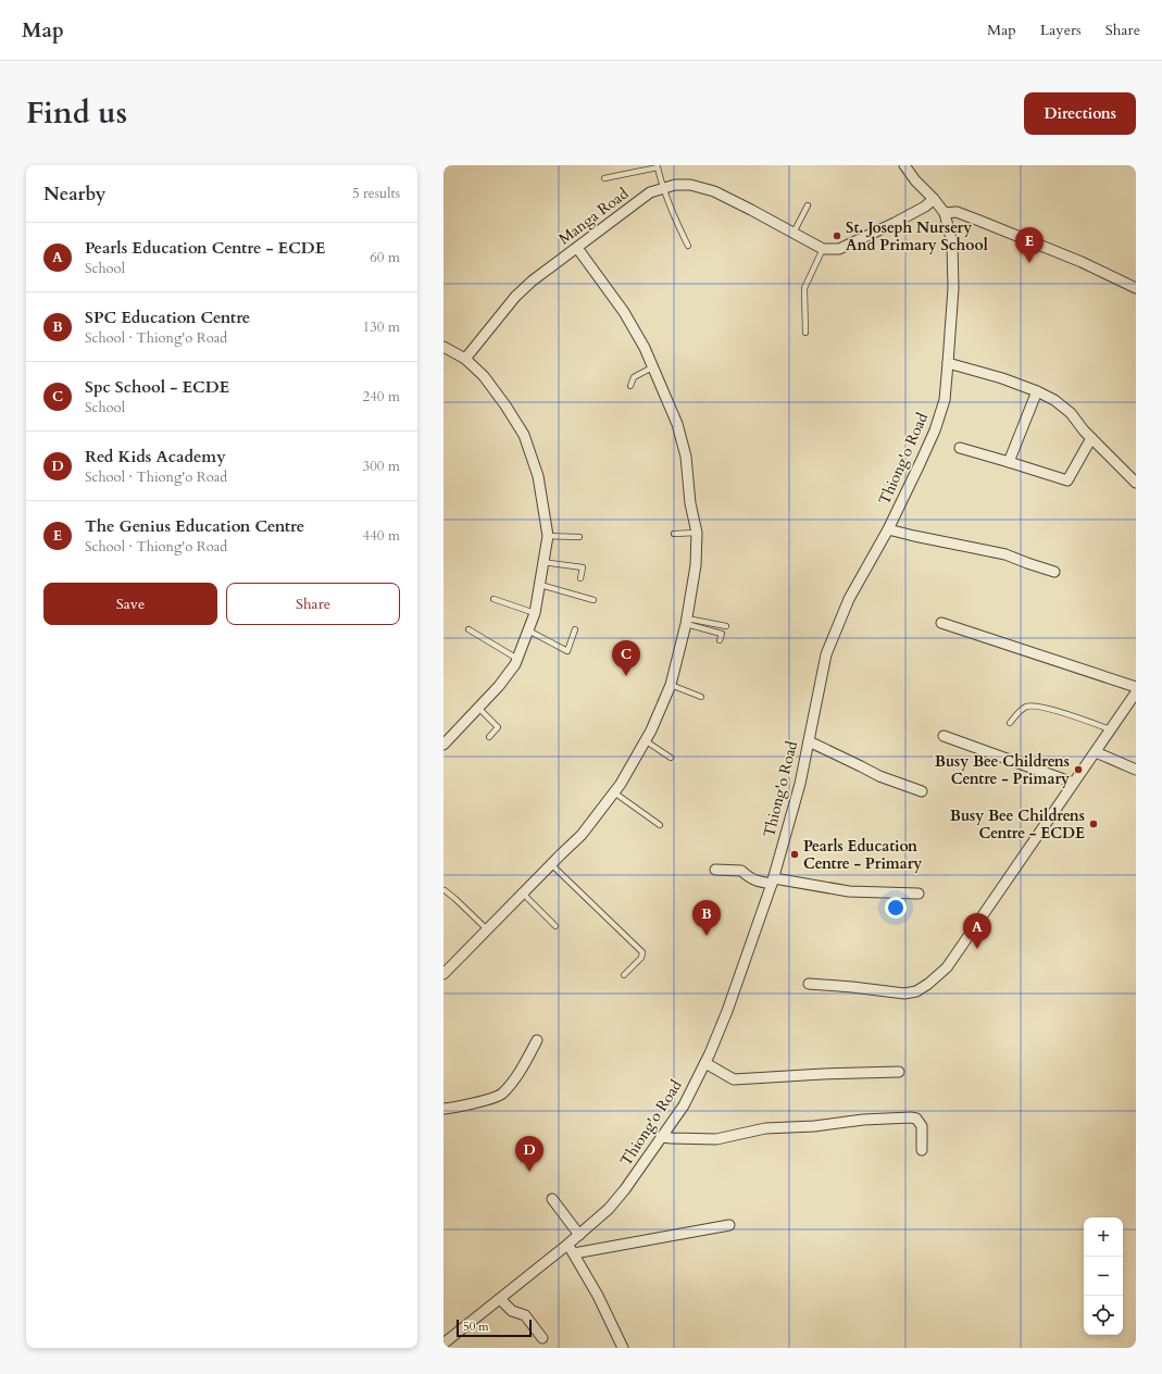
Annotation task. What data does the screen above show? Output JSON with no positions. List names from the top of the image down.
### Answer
{
  "streets": {
    "street": ["Manga Road", "Thiong'o Road"]
  },
  "places": [
    "St. Joseph Nursery And Primary School",
    "Busy Bee Childrens Centre - Primary",
    "Busy Bee Childrens Centre - ECDE",
    "Pearls Education Centre - Primary"
  ],
  "scale_bar": "50 m",
  "page": {
    "header": "Map",
    "nav": ["Map", "Layers", "Share"],
    "title": "Find us",
    "buttons": [
      "Directions",
      ["Save", "Share"]
    ],
    "heading": ["Nearby", "5 results"],
    "list": [
      {
        "mark": "A",
        "name": "Pearls Education Centre - ECDE",
        "note": "School",
        "value": "60 m"
      },
      {
        "mark": "B",
        "name": "SPC Education Centre",
        "note": "School · Thiong'o Road",
        "value": "130 m"
      },
      {
        "mark": "C",
        "name": "Spc School - ECDE",
        "note": "School",
        "value": "240 m"
      },
      {
        "mark": "D",
        "name": "Red Kids Academy",
        "note": "School · Thiong'o Road",
        "value": "300 m"
      },
      {
        "mark": "E",
        "name": "The Genius Education Centre",
        "note": "School · Thiong'o Road",
        "value": "440 m"
      }
    ],
    "pins": [
      "E",
      "C",
      "B",
      "A",
      "D"
    ],
    "map_buttons": ["+", "−"],
    "scale": "50 m"
  }
}
